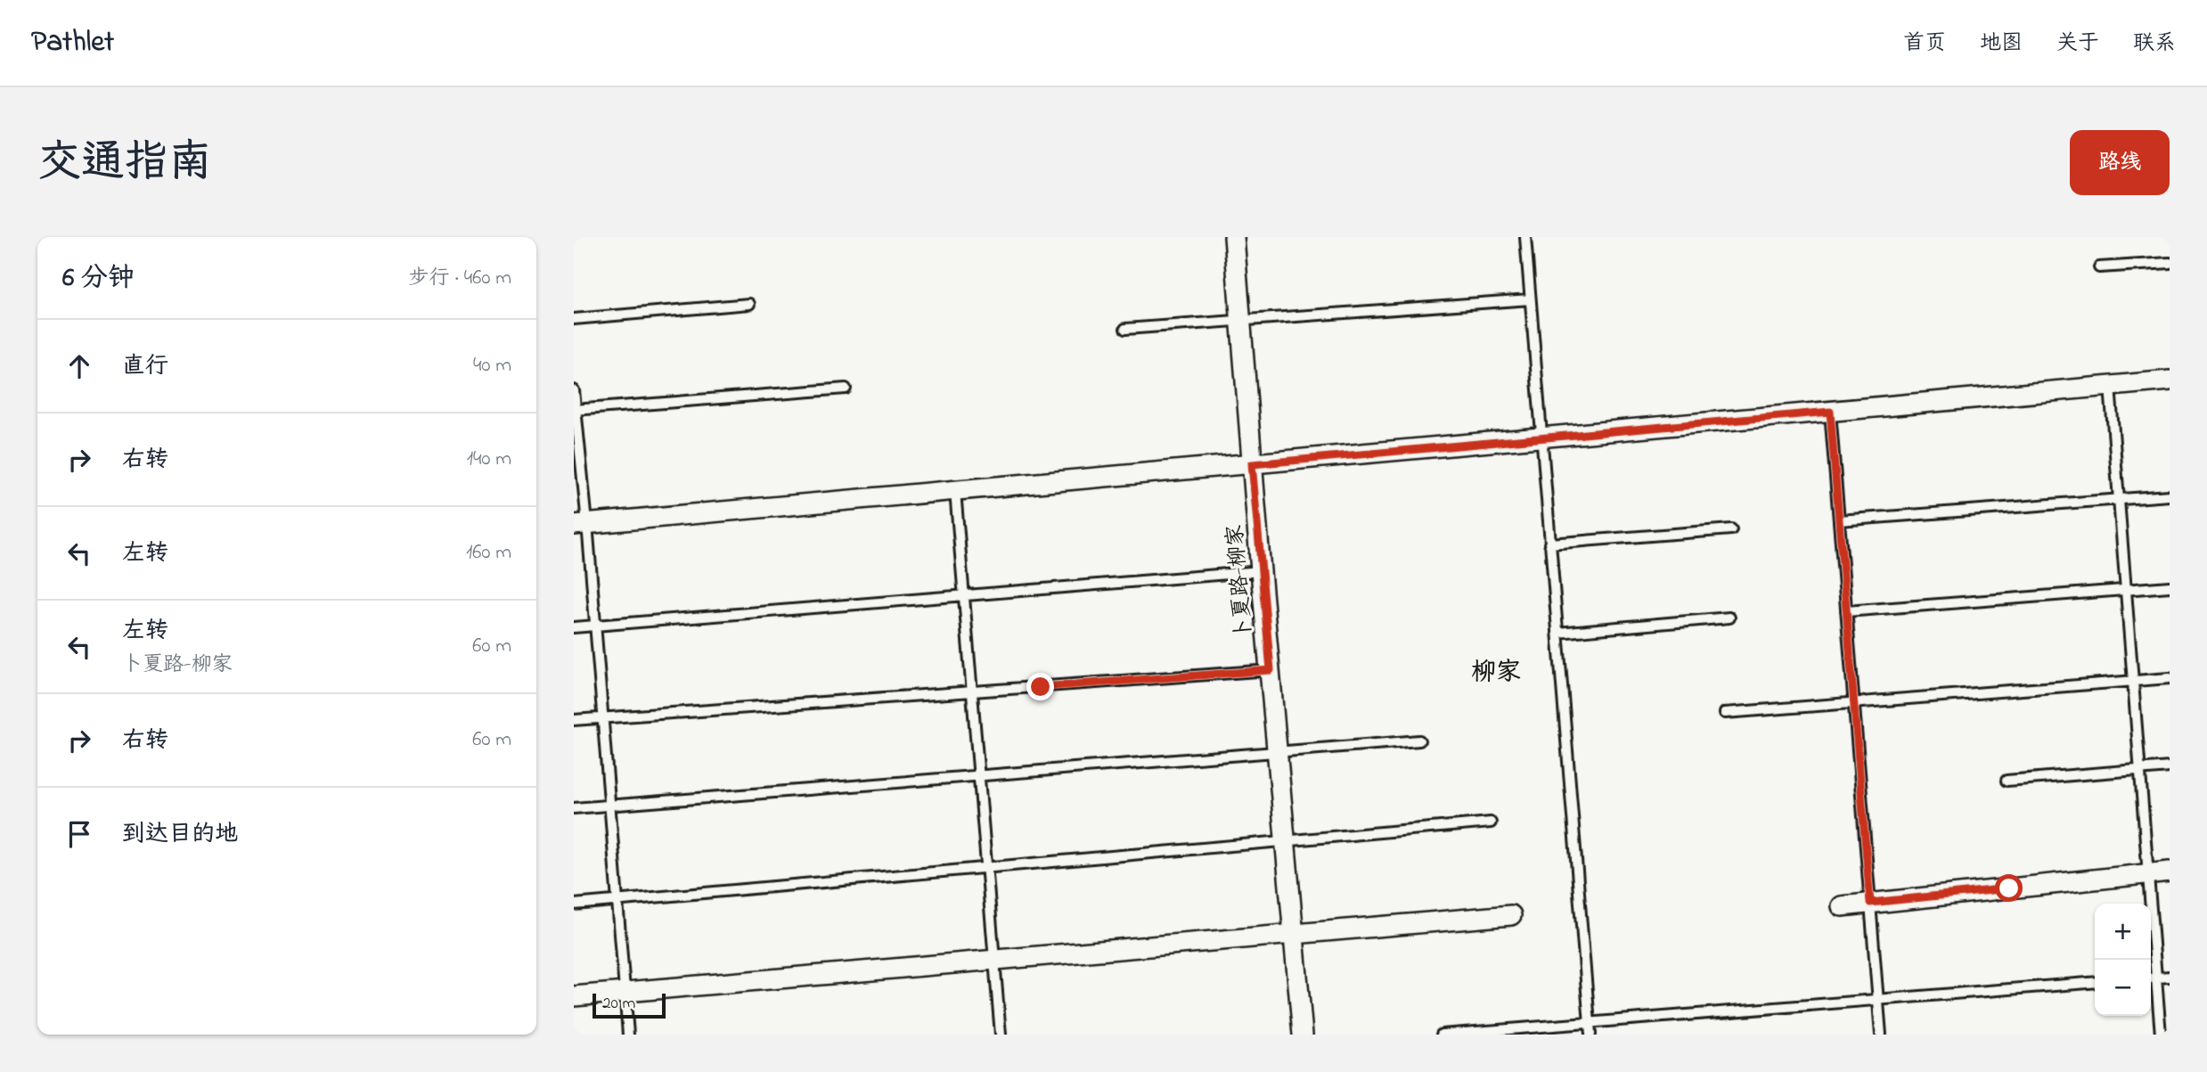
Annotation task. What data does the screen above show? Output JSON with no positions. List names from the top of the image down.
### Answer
{
  "streets": {
    "street": ["卜夏路-柳家"]
  },
  "districts": ["柳家"],
  "scale_bar": "20 m",
  "page": {
    "header": "Pathlet",
    "nav": [
      "首页",
      "地图",
      "关于",
      "联系"
    ],
    "title": "交通指南",
    "buttons": "路线",
    "heading": ["6 分钟", "步行 · 460 m"],
    "list": [
      ["直行", "40 m"],
      ["右转", "140 m"],
      ["左转", "160 m"],
      ["左转", "卜夏路-柳家", "60 m"],
      ["右转", "60 m"],
      "到达目的地"
    ],
    "map_buttons": ["+", "−"],
    "scale": "20 m"
  }
}
